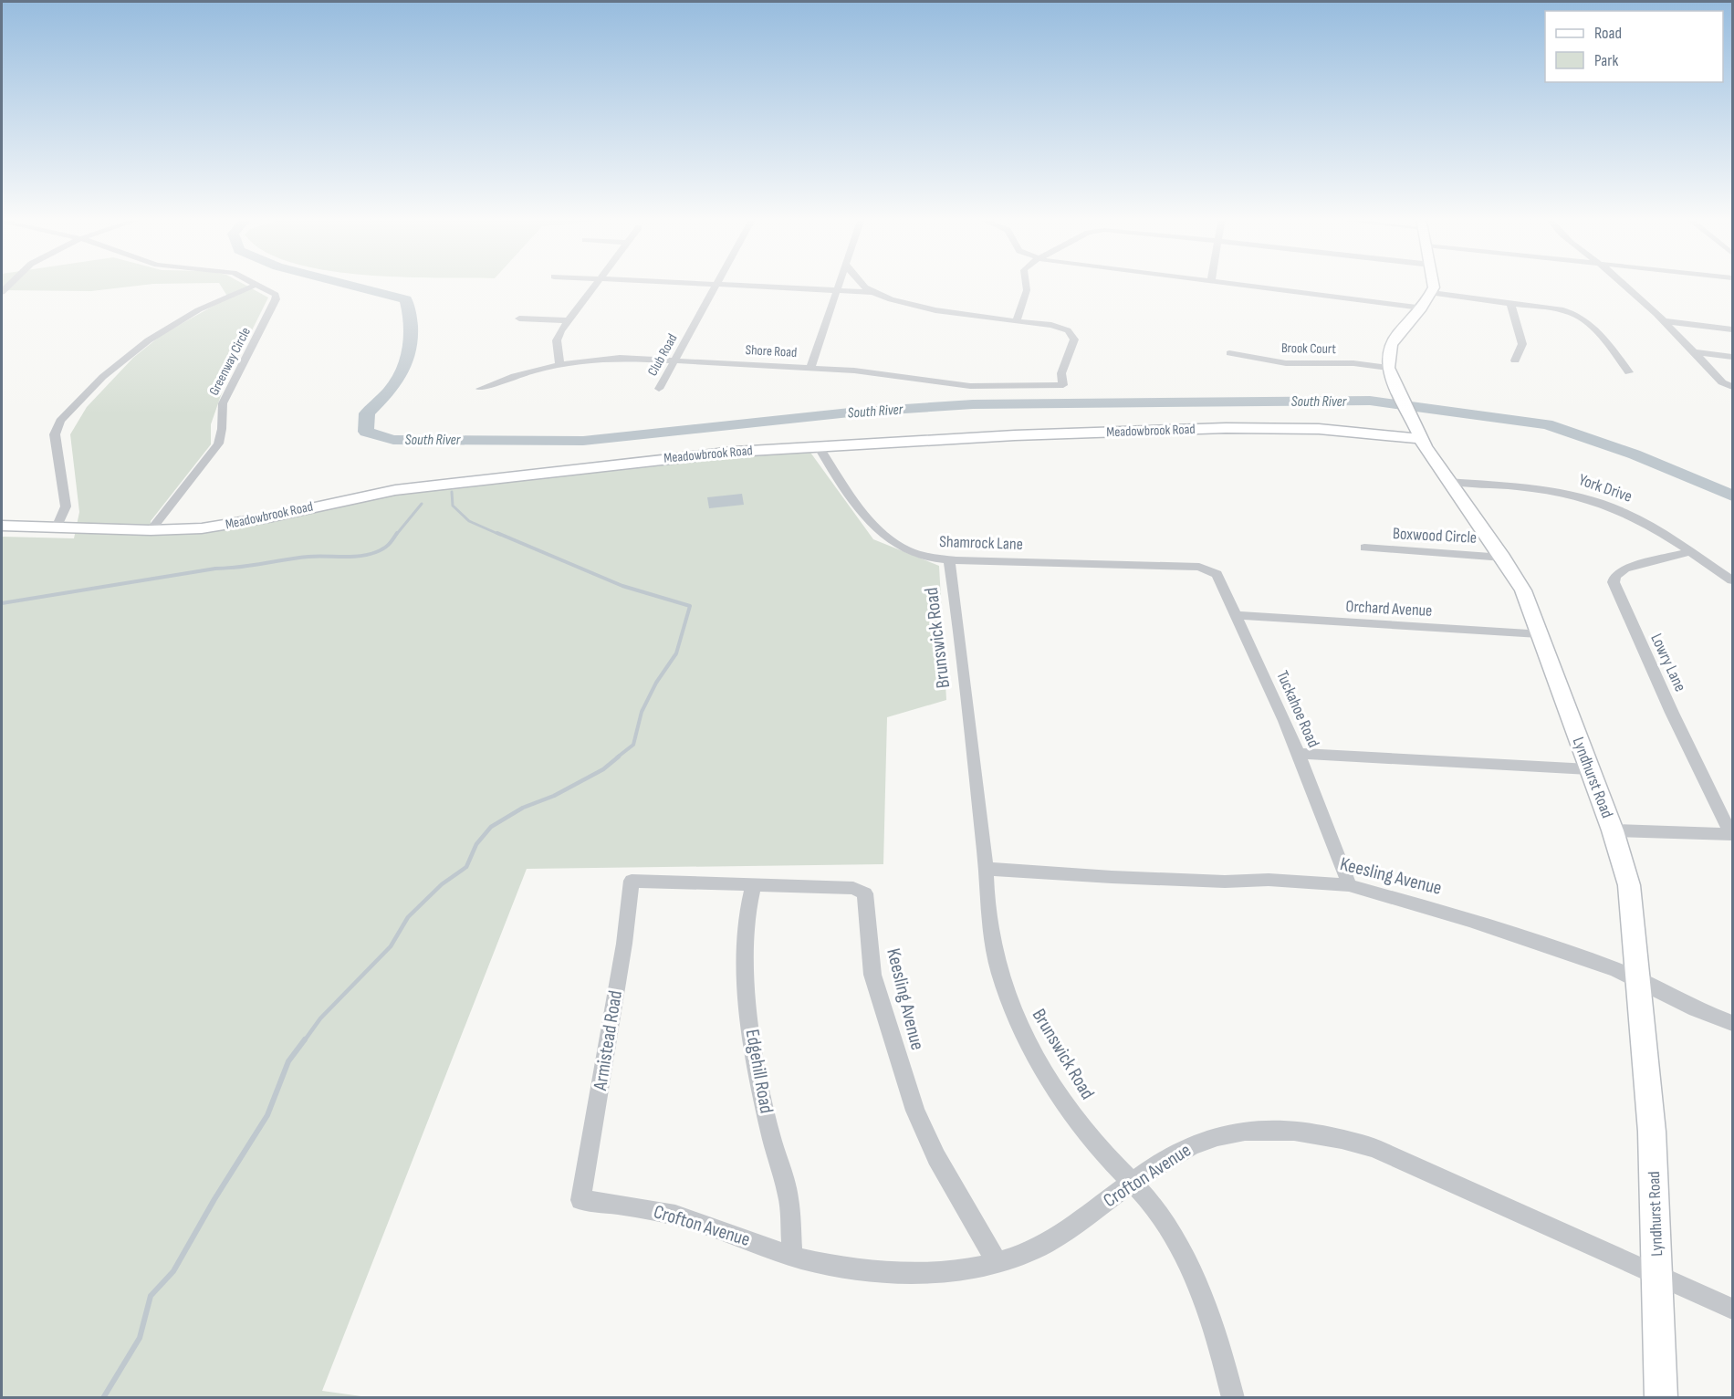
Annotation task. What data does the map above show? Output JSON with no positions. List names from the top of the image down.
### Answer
{
  "streets": {
    "main road": ["Meadowbrook Road", "Lyndhurst Road"],
    "street": [
      "Brook Court",
      "Shore Road",
      "Club Road",
      "Greenway Circle",
      "York Drive",
      "Boxwood Circle",
      "Shamrock Lane",
      "Orchard Avenue",
      "Brunswick Road",
      "Lowry Lane",
      "Tuckahoe Road",
      "Keesling Avenue",
      "Armistead Road",
      "Edgehill Road",
      "Crofton Avenue"
    ]
  },
  "crossings": [
    ["Brook Court", "Lyndhurst Road"],
    ["Shore Road", "Club Road"],
    ["Greenway Circle", "Meadowbrook Road"],
    ["Meadowbrook Road", "Shamrock Lane"],
    ["Meadowbrook Road", "Lyndhurst Road"],
    ["York Drive", "Lowry Lane"],
    ["York Drive", "Lyndhurst Road"],
    ["Boxwood Circle", "Lyndhurst Road"],
    ["Shamrock Lane", "Brunswick Road"],
    ["Shamrock Lane", "Tuckahoe Road"],
    ["Orchard Avenue", "Tuckahoe Road"],
    ["Orchard Avenue", "Lyndhurst Road"],
    ["Brunswick Road", "Keesling Avenue"],
    ["Brunswick Road", "Crofton Avenue"],
    ["Tuckahoe Road", "Keesling Avenue"],
    ["Lyndhurst Road", "Keesling Avenue"],
    ["Lyndhurst Road", "Crofton Avenue"],
    ["Keesling Avenue", "Armistead Road"],
    ["Keesling Avenue", "Edgehill Road"],
    ["Keesling Avenue", "Crofton Avenue"],
    ["Armistead Road", "Crofton Avenue"],
    ["Edgehill Road", "Crofton Avenue"]
  ],
  "water": ["South River"],
  "legend": ["Road", "Park"]
}
